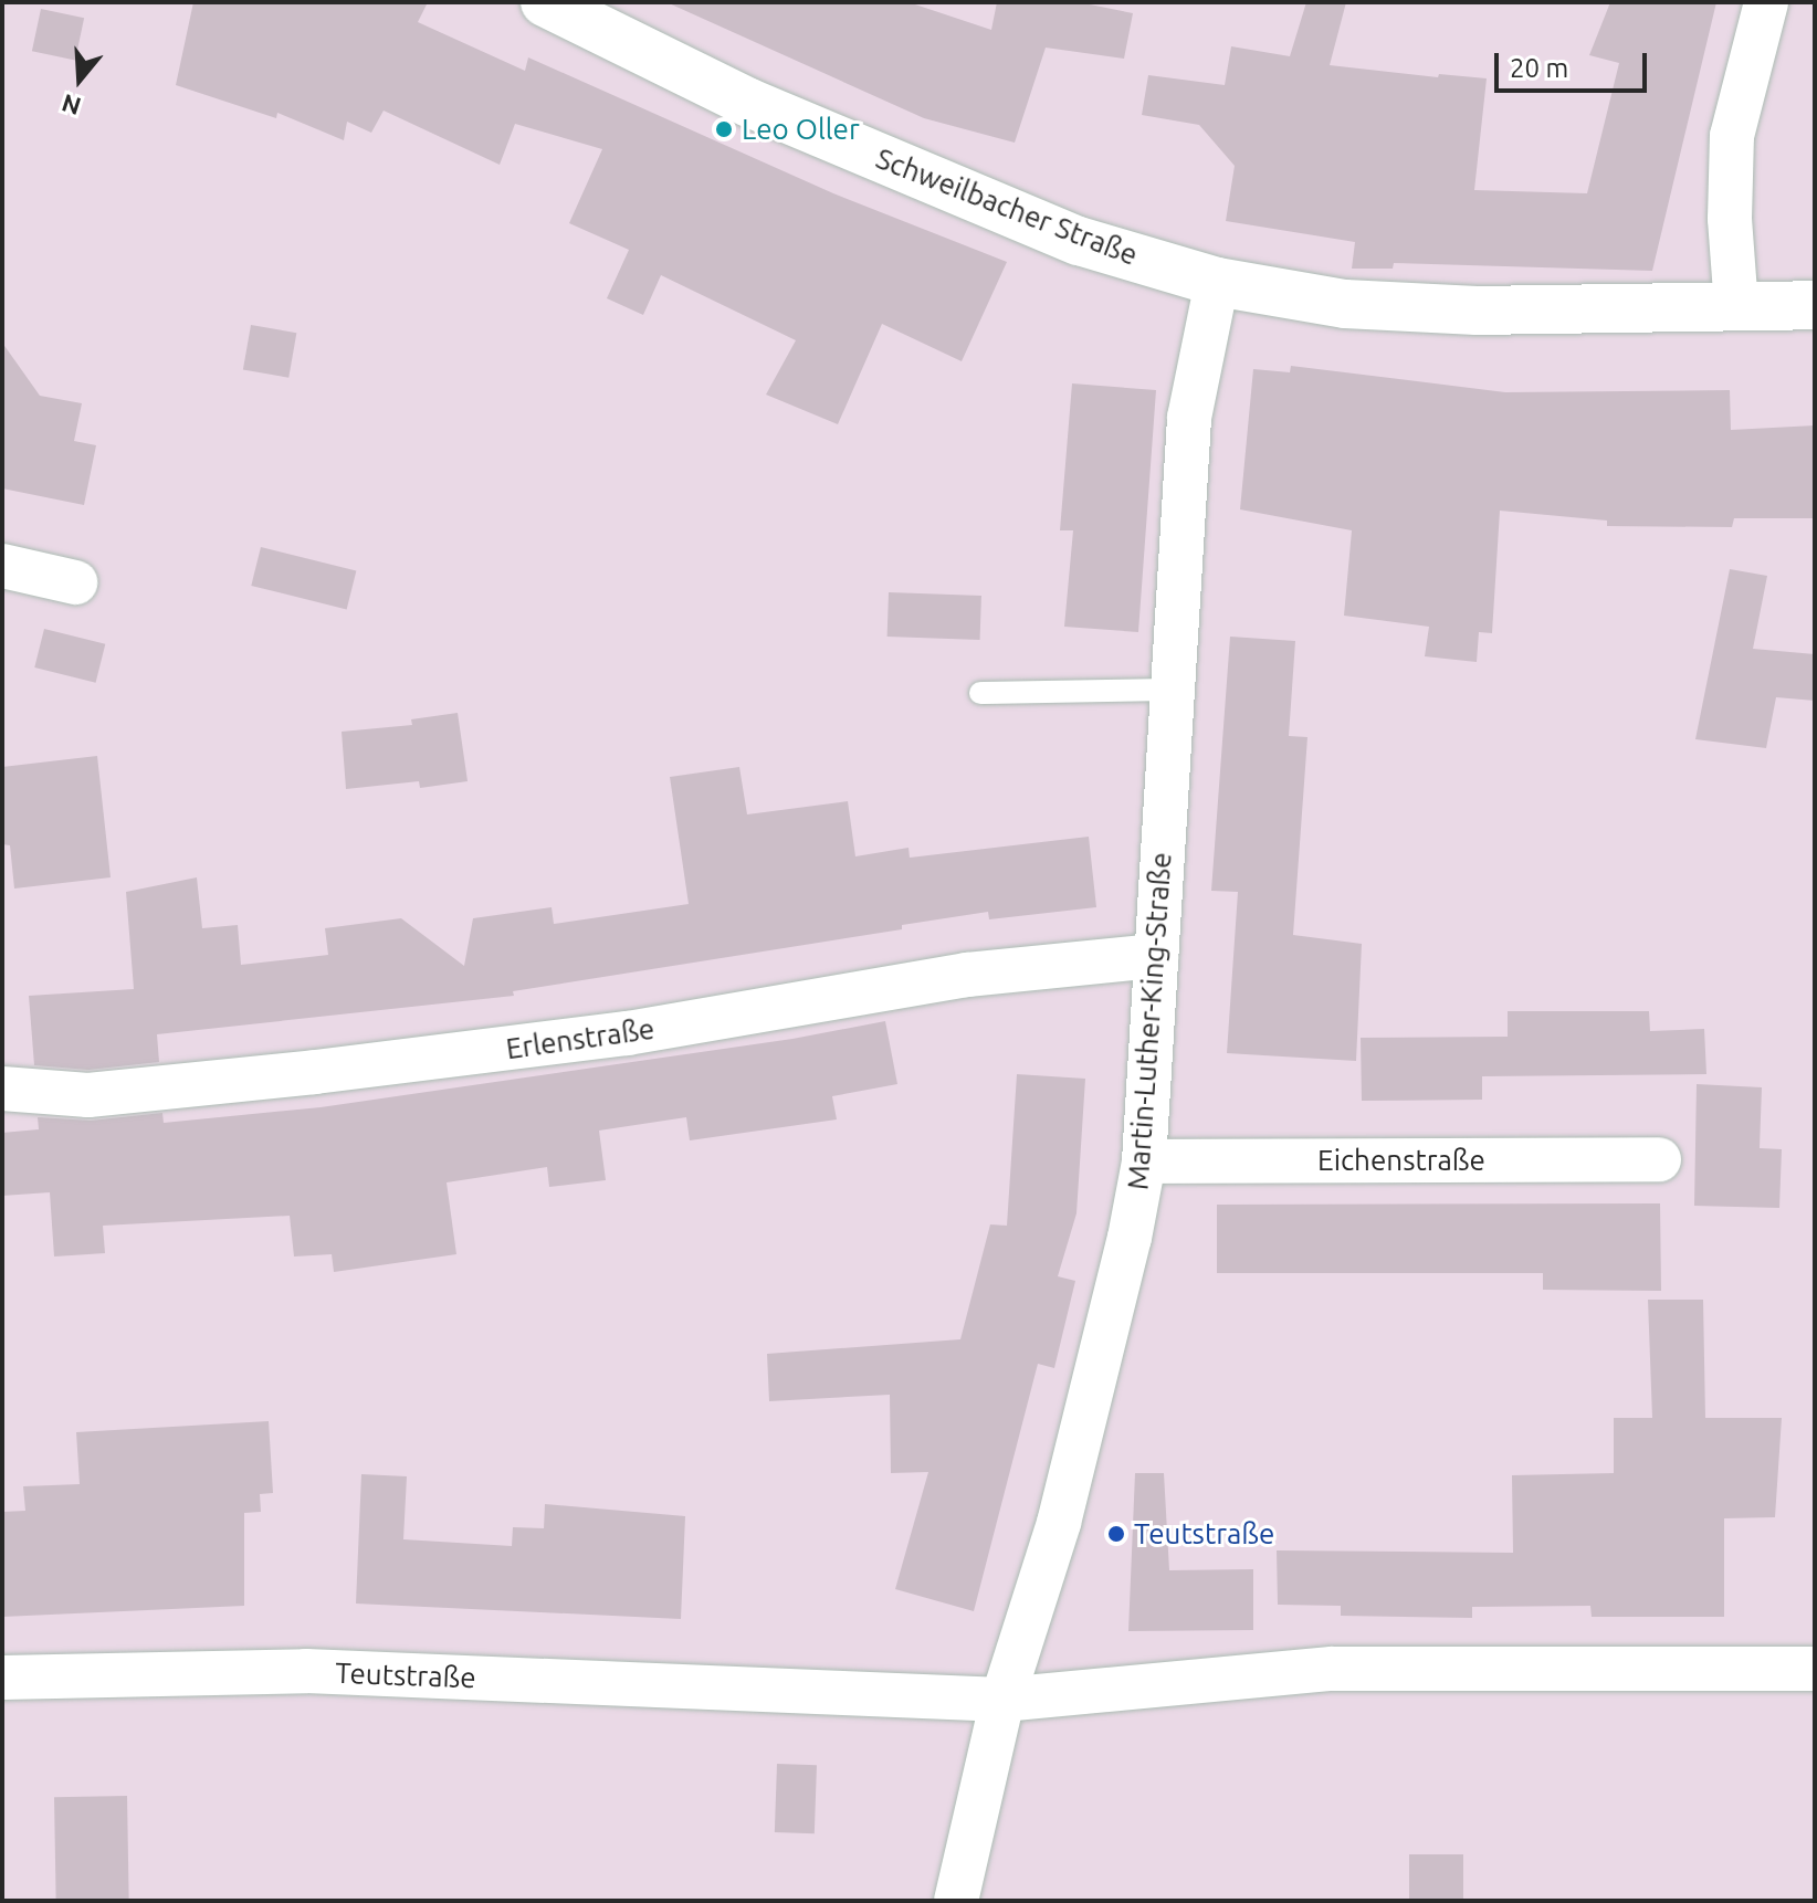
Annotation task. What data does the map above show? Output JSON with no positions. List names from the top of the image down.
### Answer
{
  "streets": {
    "main road": ["Schweilbacher Straße"],
    "street": [
      "Martin-Luther-King-Straße",
      "Erlenstraße",
      "Eichenstraße",
      "Teutstraße"
    ]
  },
  "crossings": [
    ["Schweilbacher Straße", "Martin-Luther-King-Straße"],
    ["Martin-Luther-King-Straße", "Erlenstraße"],
    ["Martin-Luther-King-Straße", "Eichenstraße"],
    ["Martin-Luther-King-Straße", "Teutstraße"]
  ],
  "places": ["Leo Oller", "Teutstraße"],
  "scale_bar": "20 m",
  "north": "bottom"
}
